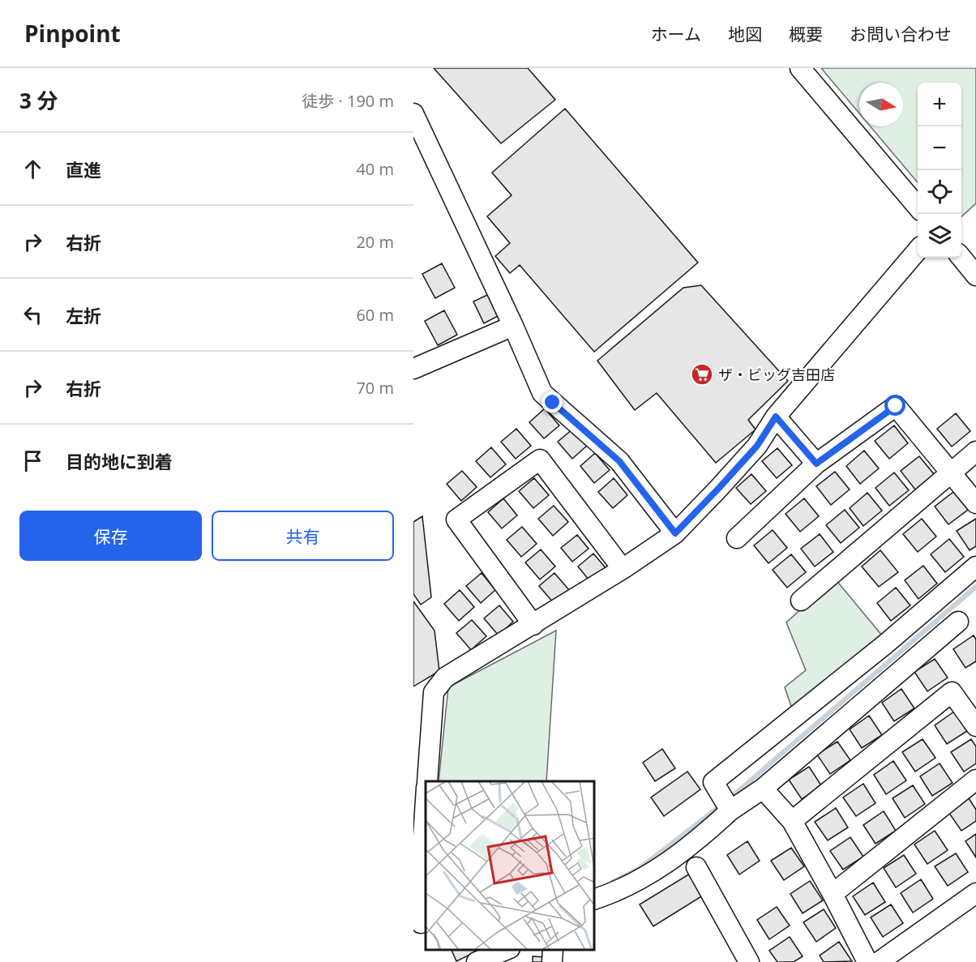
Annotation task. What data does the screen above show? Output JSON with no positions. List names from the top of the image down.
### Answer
{
  "places": {
    "supermarket": ["ザ・ビッグ吉田店"]
  },
  "north": "right",
  "page": {
    "header": "Pinpoint",
    "nav": [
      "ホーム",
      "地図",
      "概要",
      "お問い合わせ"
    ],
    "heading": ["3 分", "徒歩 · 190 m"],
    "map_buttons": ["+", "−"],
    "list": [
      ["直進", "40 m"],
      ["右折", "20 m"],
      ["左折", "60 m"],
      ["右折", "70 m"],
      "目的地に到着"
    ],
    "buttons": ["保存", "共有"]
  }
}
